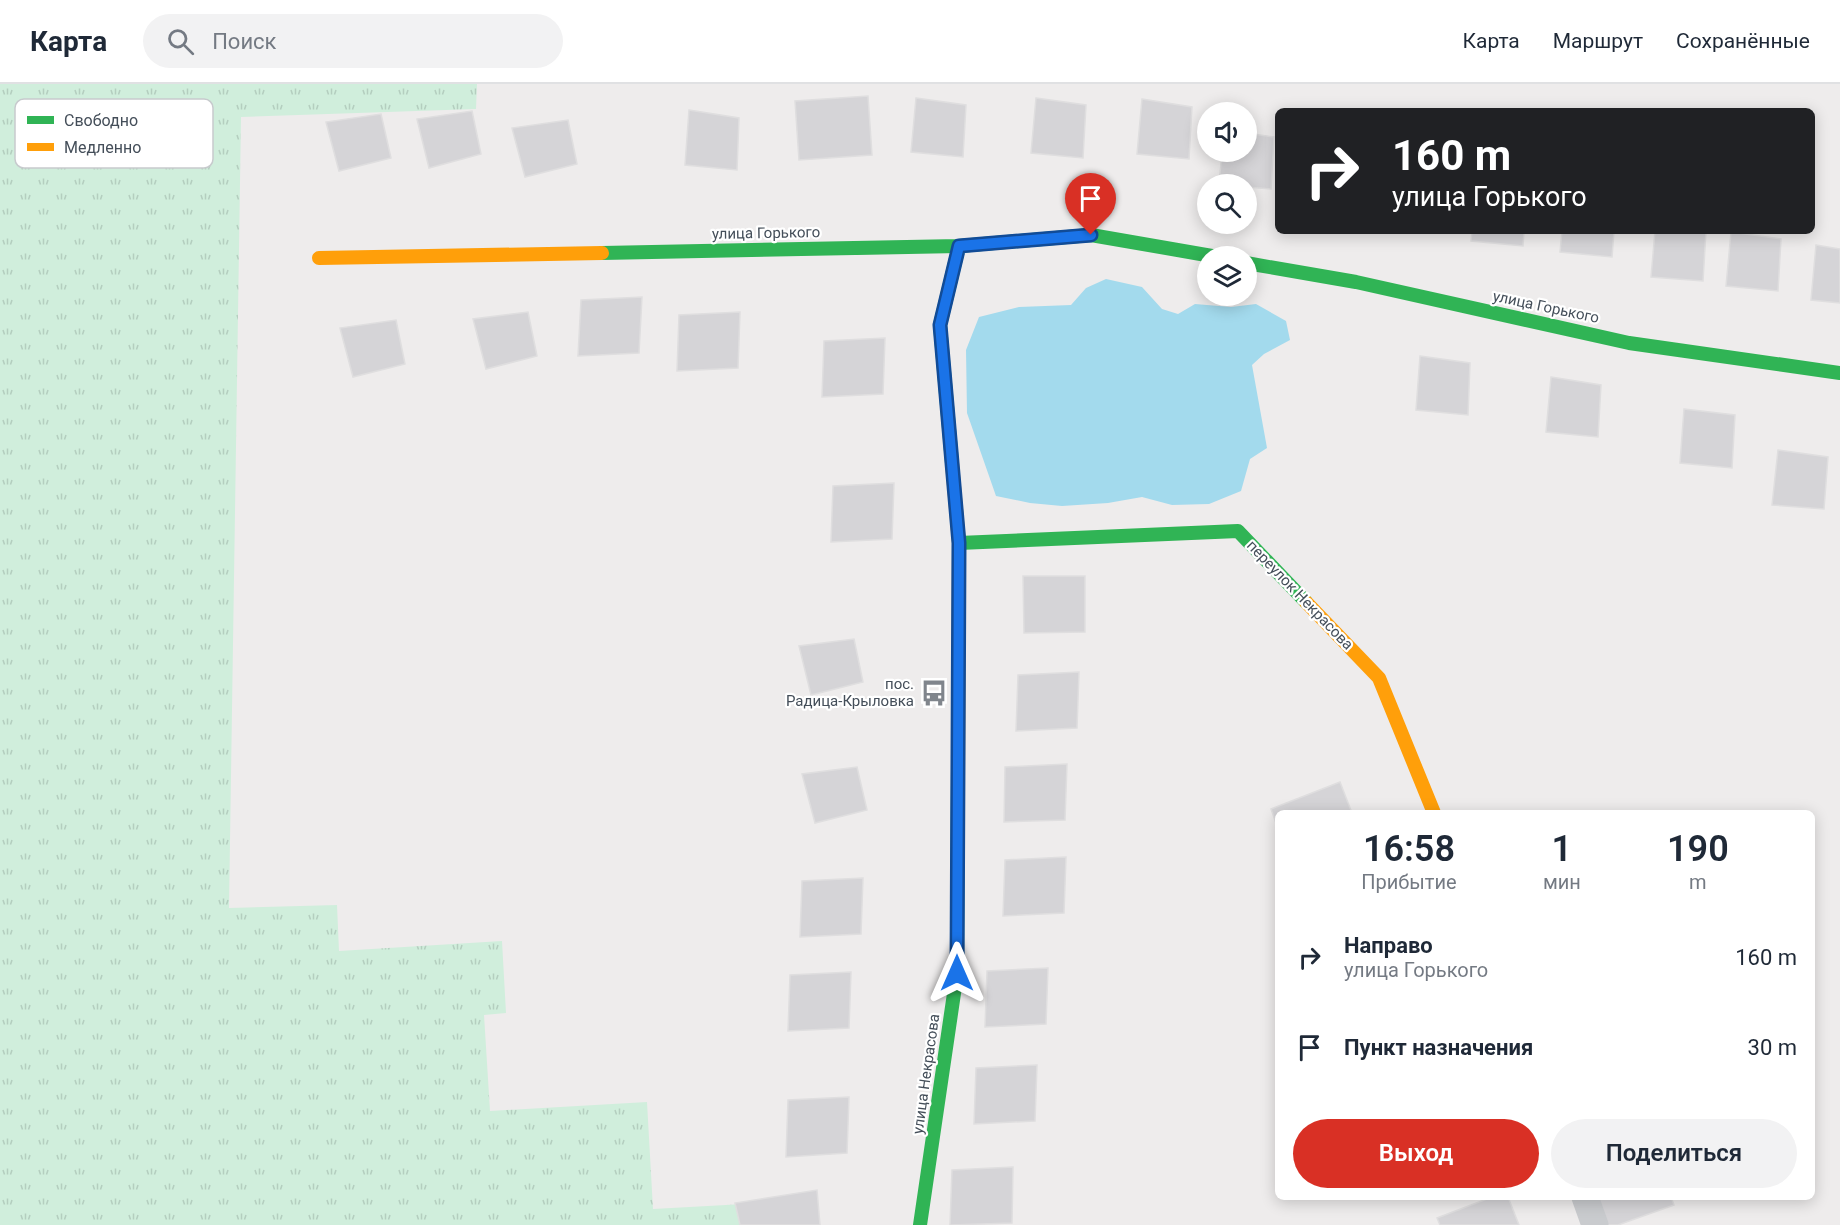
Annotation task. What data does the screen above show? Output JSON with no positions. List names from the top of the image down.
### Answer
{
  "streets": {
    "street": ["улица Горького", "переулок Некрасова", "улица Некрасова"]
  },
  "crossings": [
    ["улица Горького", "улица Некрасова"],
    ["переулок Некрасова", "улица Некрасова"]
  ],
  "places": {
    "bus stop": ["пос. Радица-Крыловка"]
  },
  "legend": ["Свободно", "Медленно"],
  "page": {
    "header": "Карта",
    "search": "Поиск",
    "nav": ["Карта", "Маршрут", "Сохранённые"],
    "turn": ["160 m", "улица Горького"],
    "eta": [
      "16:58",
      "Прибытие",
      "1",
      "мин",
      "190",
      "m"
    ],
    "list": [
      {
        "name": "Направо",
        "note": "улица Горького",
        "value": "160 m"
      },
      {
        "name": "Пункт назначения",
        "value": "30 m"
      }
    ],
    "buttons": ["Выход", "Поделиться"]
  }
}
